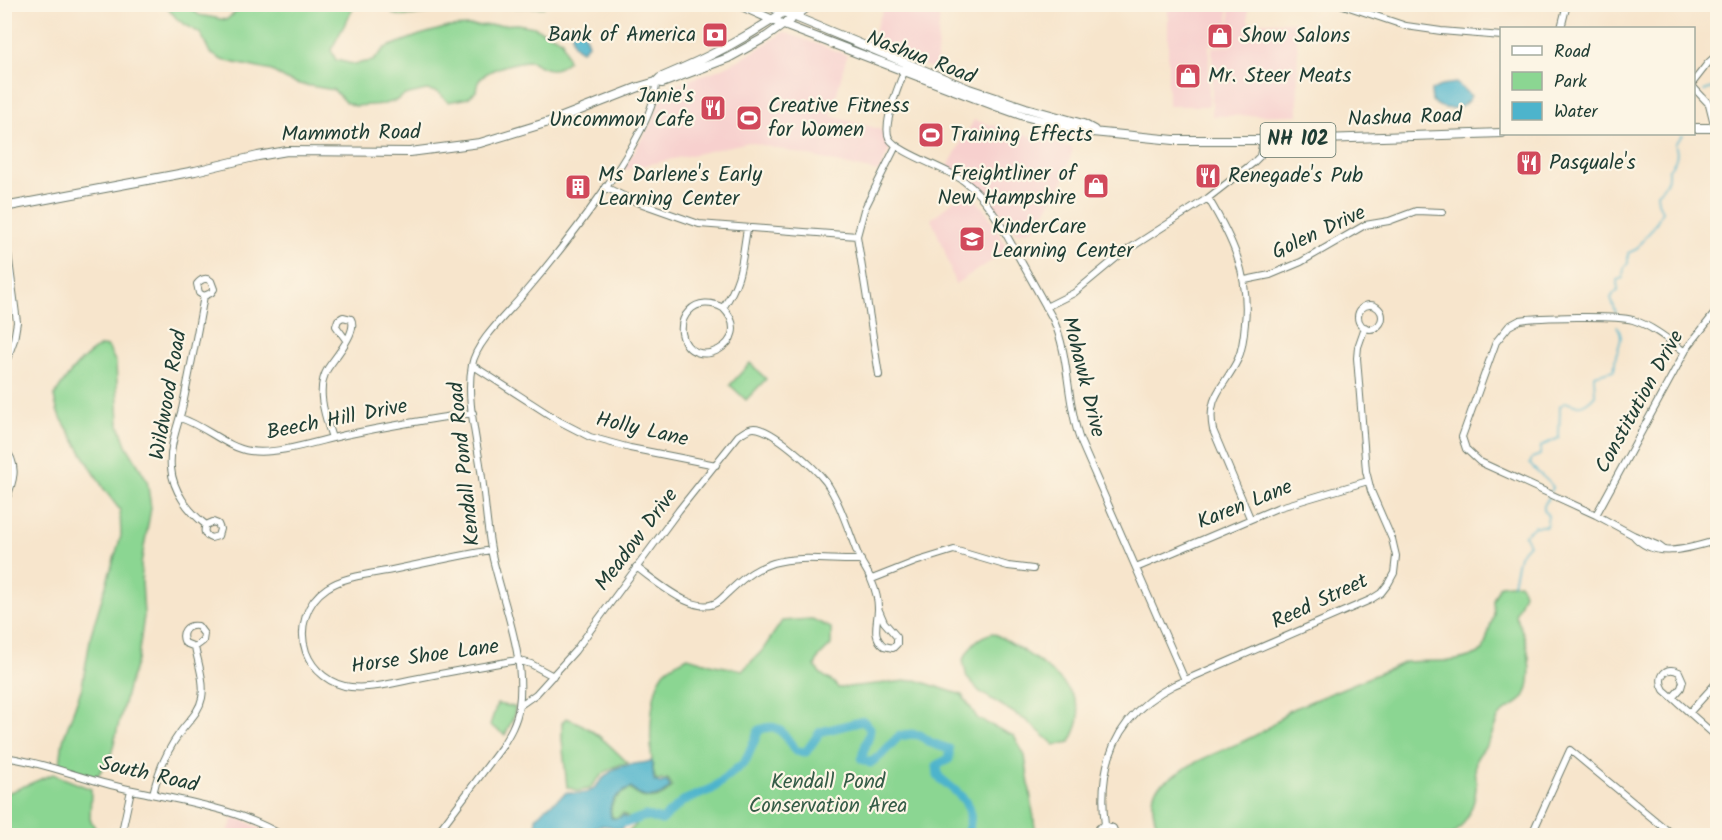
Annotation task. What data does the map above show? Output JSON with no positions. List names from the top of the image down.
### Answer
{
  "streets": {
    "main road": ["Nashua Road", "Mammoth Road", "NH 102"],
    "street": [
      "Golen Drive",
      "Mohawk Drive",
      "Wildwood Road",
      "Constitution Drive",
      "Beech Hill Drive",
      "Holly Lane",
      "Kendall Pond Road",
      "Karen Lane",
      "Meadow Drive",
      "Reed Street",
      "Horse Shoe Lane",
      "South Road"
    ]
  },
  "crossings": [
    ["Nashua Road", "Mammoth Road"],
    ["Mammoth Road", "Kendall Pond Road"],
    ["Mohawk Drive", "Karen Lane"],
    ["Mohawk Drive", "Reed Street"],
    ["Wildwood Road", "Beech Hill Drive"],
    ["Beech Hill Drive", "Kendall Pond Road"],
    ["Holly Lane", "Kendall Pond Road"],
    ["Holly Lane", "Meadow Drive"],
    ["Kendall Pond Road", "Meadow Drive"],
    ["Kendall Pond Road", "Horse Shoe Lane"],
    ["Karen Lane", "Reed Street"]
  ],
  "parks": ["Kendall Pond Conservation Area"],
  "places": {
    "bank": ["Bank of America"],
    "shop": ["Show Salons", "Mr. Steer Meats", "Freightliner of New Hampshire"],
    "restaurant": ["Janie's Uncommon Cafe", "Pasquale's", "Renegade's Pub"],
    "sports": ["Creative Fitness for Women", "Training Effects"],
    "building": ["Ms Darlene's Early Learning Center"],
    "school or university": ["KinderCare Learning Center"]
  },
  "legend": ["Road", "Park", "Water"]
}
